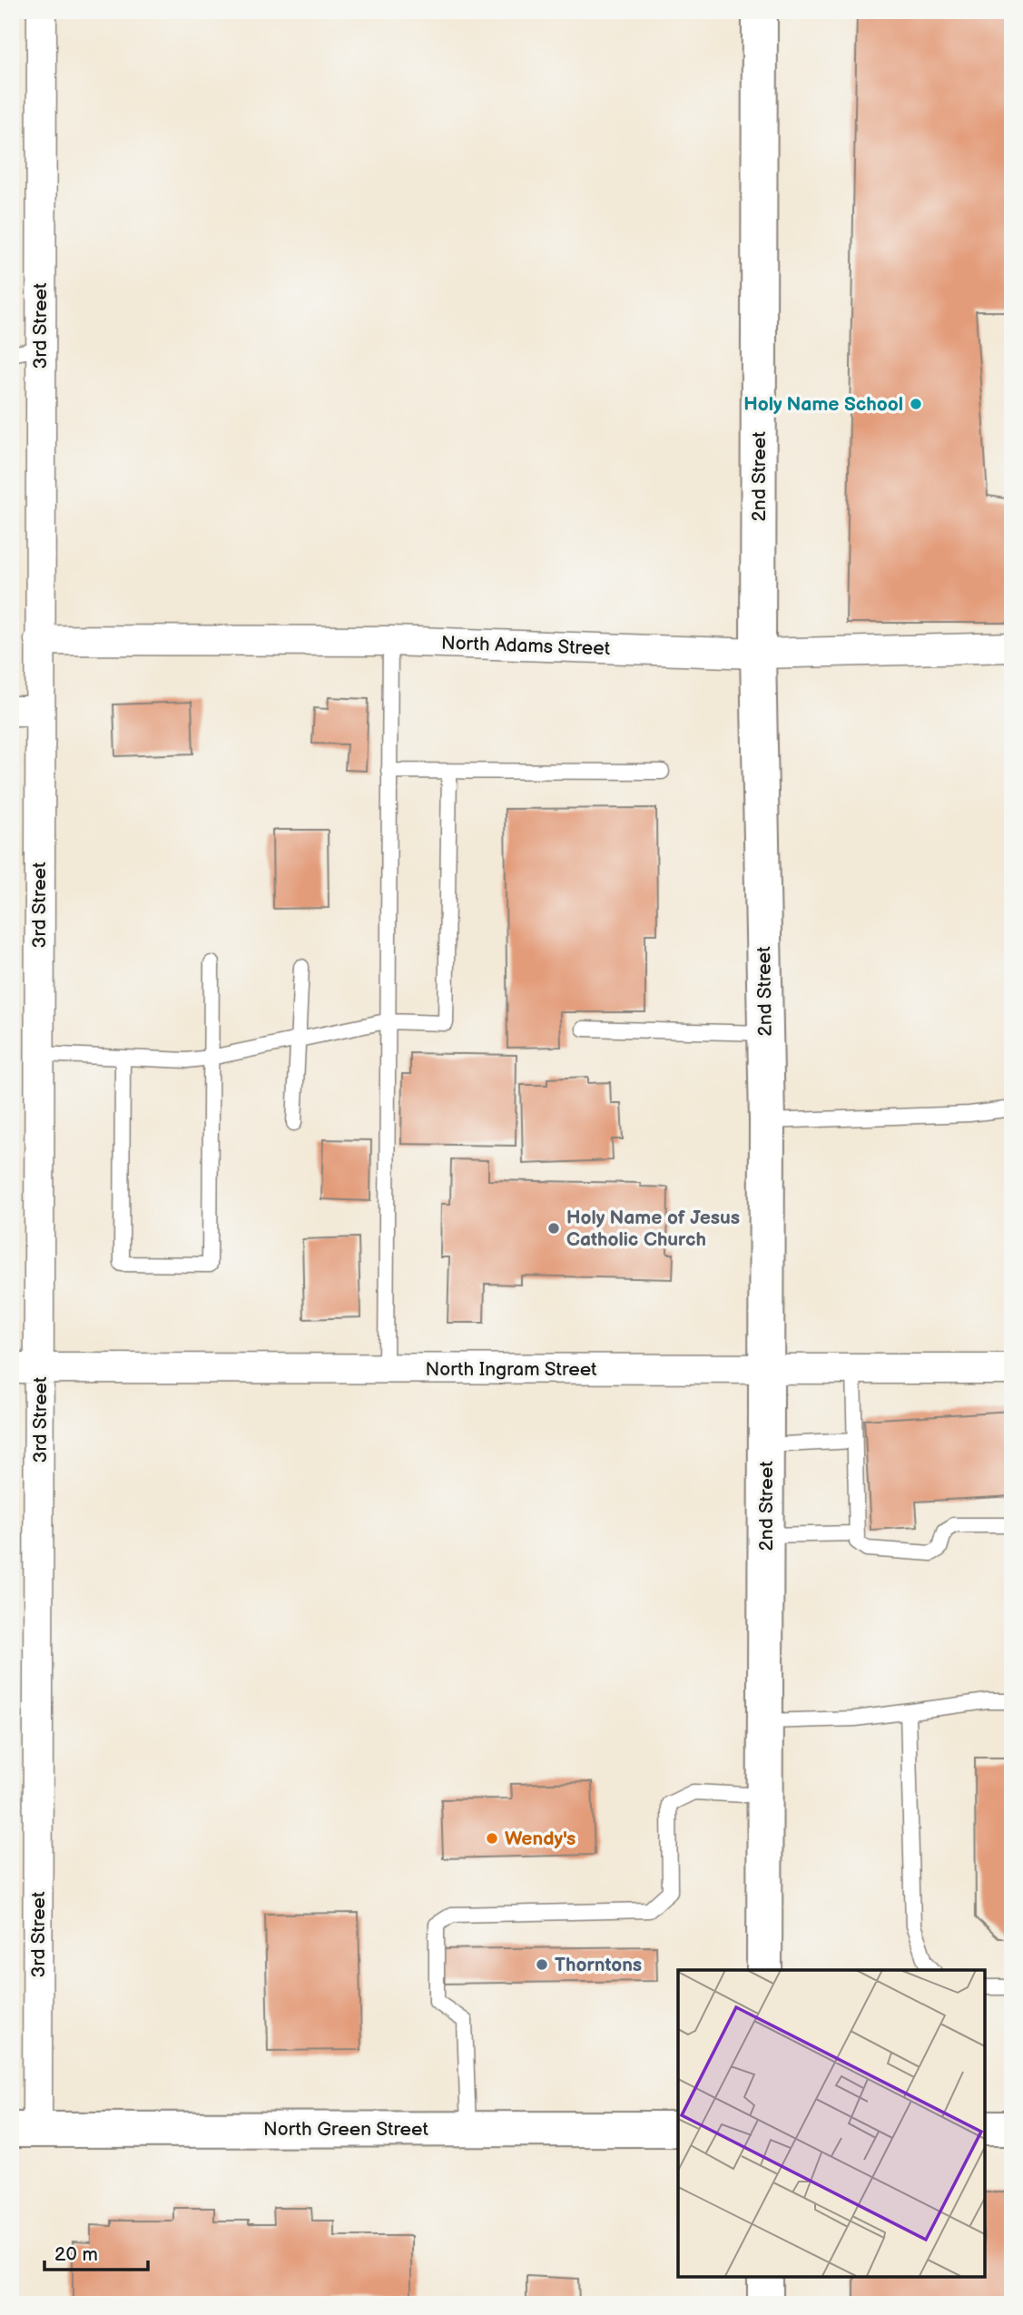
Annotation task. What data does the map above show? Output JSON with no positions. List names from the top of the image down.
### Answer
{
  "streets": {
    "main road": ["2nd Street", "North Green Street"],
    "street": ["3rd Street", "North Adams Street", "North Ingram Street"]
  },
  "crossings": [
    ["3rd Street", "North Adams Street"],
    ["3rd Street", "North Ingram Street"],
    ["3rd Street", "North Green Street"],
    ["2nd Street", "North Adams Street"],
    ["2nd Street", "North Ingram Street"]
  ],
  "places": [
    "Holy Name School",
    "Holy Name of Jesus Catholic Church",
    "Wendy's",
    "Thorntons"
  ],
  "scale_bar": "20 m"
}
